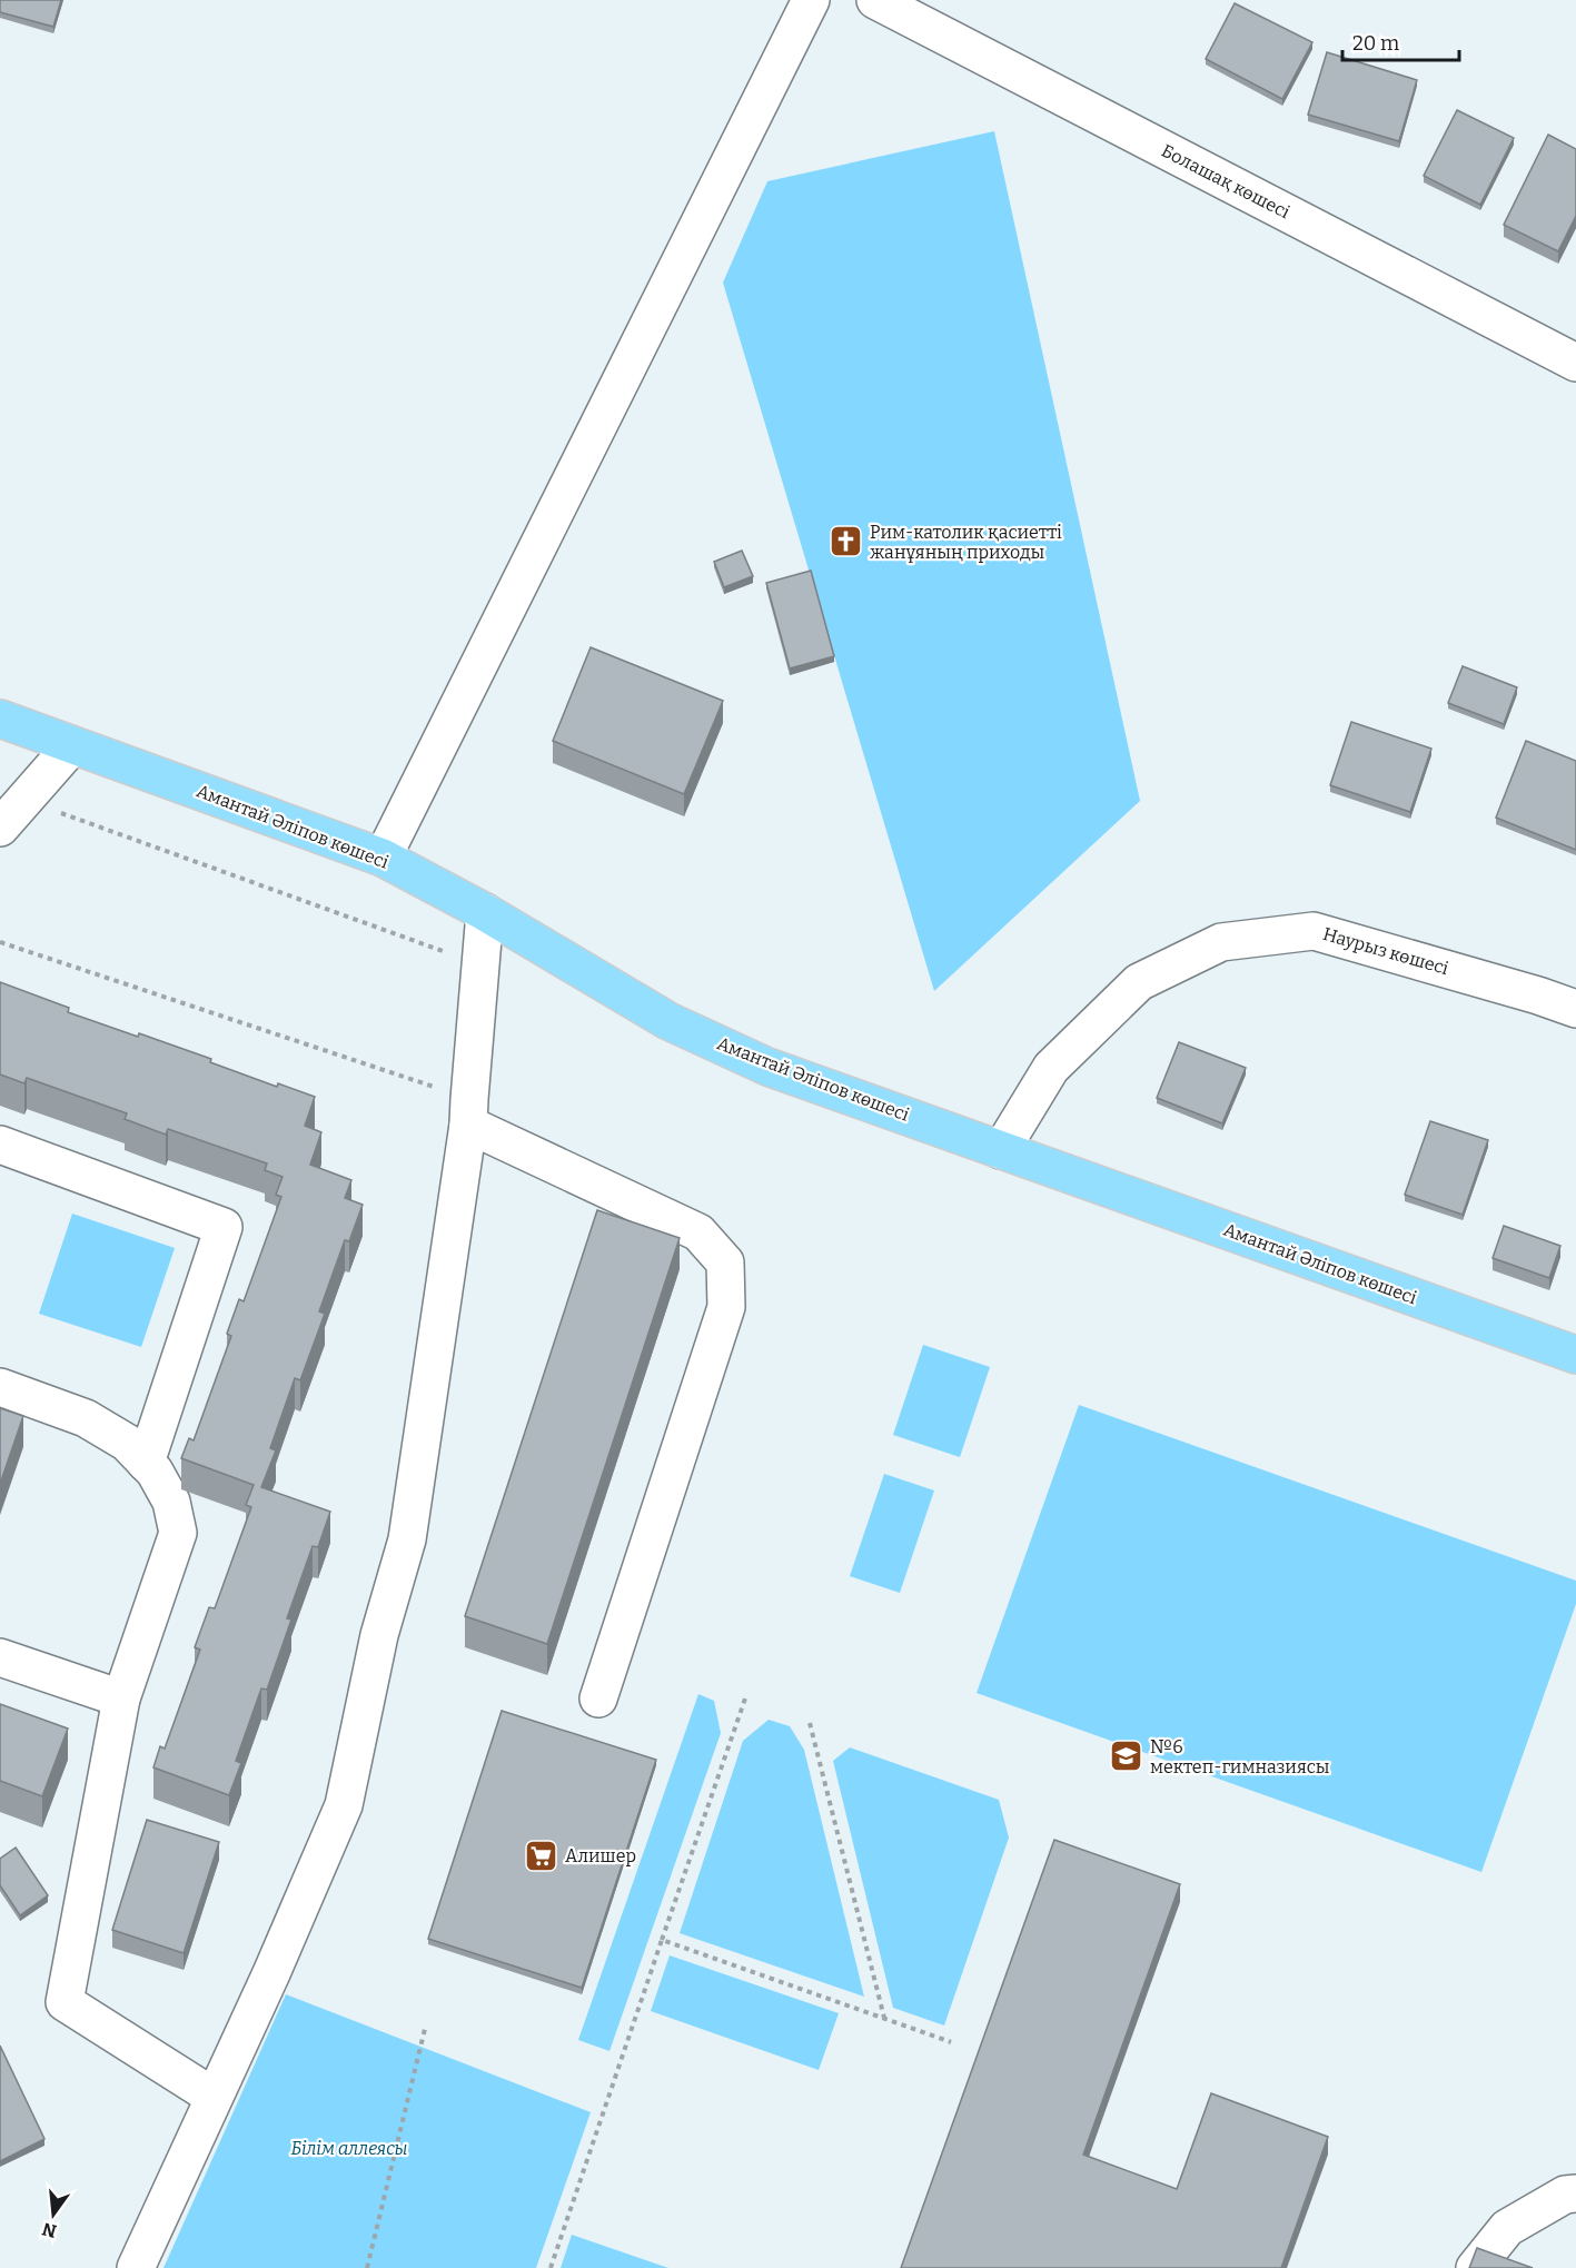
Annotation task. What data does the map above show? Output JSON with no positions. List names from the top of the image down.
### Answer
{
  "streets": {
    "main road": ["Амантай Әліпов көшесі"],
    "street": ["Болашақ көшесі", "Наурыз көшесі"]
  },
  "crossings": [
    ["Амантай Әліпов көшесі", "Наурыз көшесі"]
  ],
  "parks": ["Білім аллеясы"],
  "places": {
    "church": ["Рим-католик қасиетті жанұяның приходы"],
    "school or university": ["№6 мектеп-гимназиясы"],
    "supermarket": ["Алишер"]
  },
  "scale_bar": "20 m",
  "north": "bottom"
}
